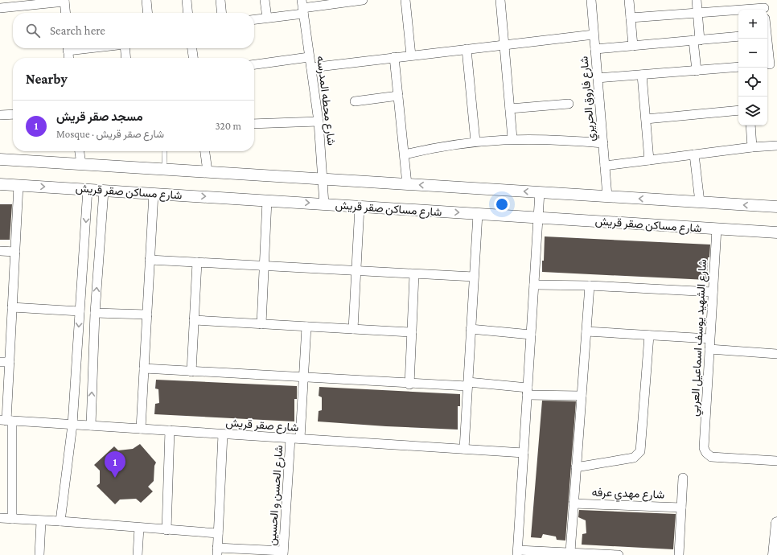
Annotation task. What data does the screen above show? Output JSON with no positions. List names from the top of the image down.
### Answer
{
  "streets": {
    "street": [
      "شارع فاروق الحريري",
      "شارع محطه المدرسه",
      "شارع مساكن صقر قريش",
      "شارع الشهيد يوسف اسماعيل العربي",
      "شارع صقر قريش",
      "شارع مهدي عرفه",
      "شارع الحسن و الحسين"
    ]
  },
  "crossings": [
    ["شارع محطه المدرسه", "شارع مساكن صقر قريش"],
    ["شارع مساكن صقر قريش", "شارع الشهيد يوسف اسماعيل العربي"],
    ["شارع صقر قريش", "شارع الحسن و الحسين"]
  ],
  "page": {
    "map_buttons": ["+", "−"],
    "search": "Search here",
    "heading": "Nearby",
    "list": [
      {
        "mark": "1",
        "name": "مسجد صقر قريش",
        "note": "Mosque · شارع صقر قريش",
        "value": "320 m"
      }
    ],
    "pins": "1"
  }
}
